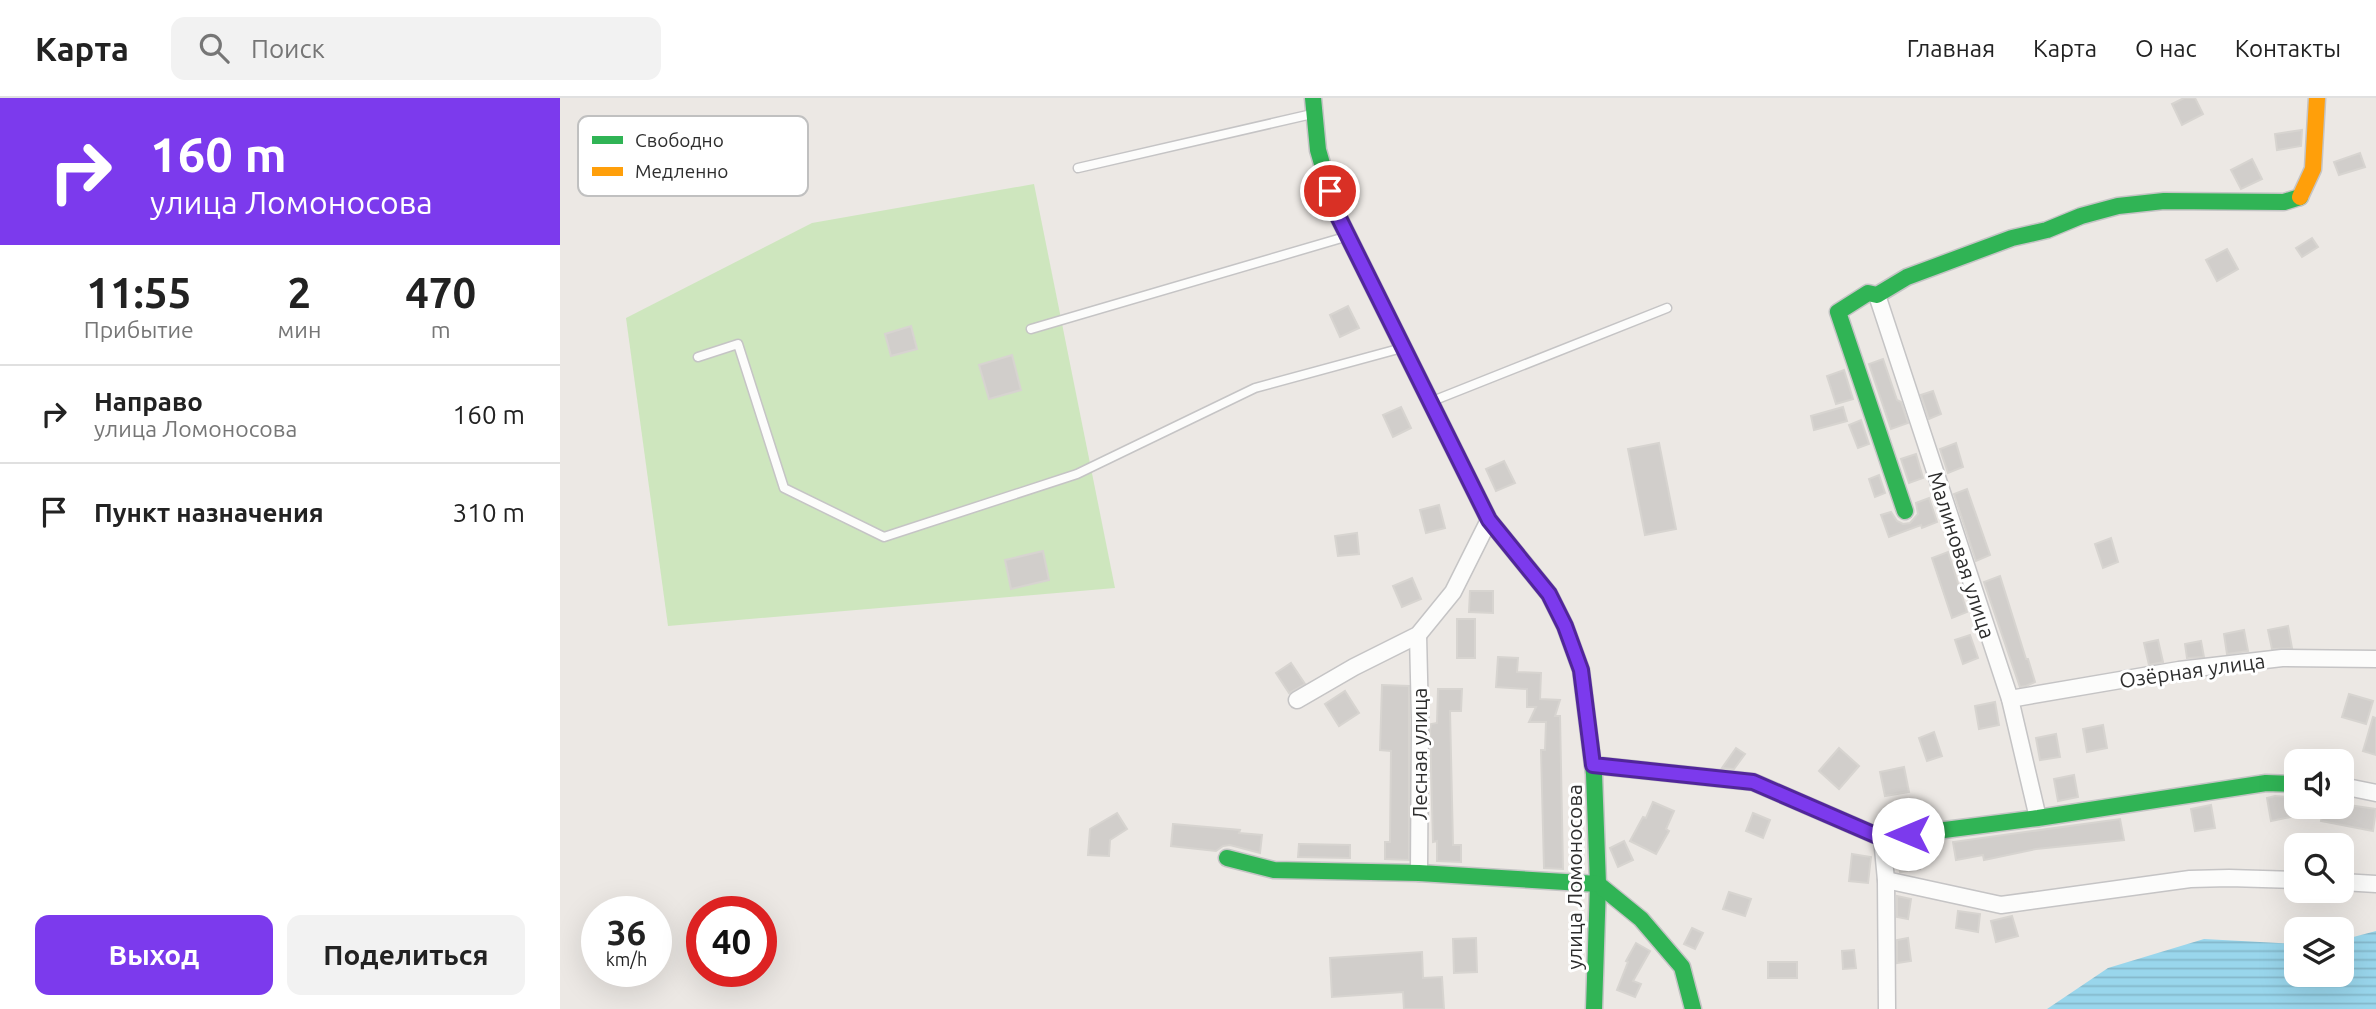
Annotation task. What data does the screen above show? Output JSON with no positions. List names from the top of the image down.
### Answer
{
  "streets": {
    "street": [
      "Малиновая улица",
      "Озёрная улица",
      "Лесная улица",
      "улица Ломоносова"
    ]
  },
  "crossings": [
    ["Малиновая улица", "Озёрная улица"]
  ],
  "legend": ["Свободно", "Медленно"],
  "page": {
    "header": "Карта",
    "search": "Поиск",
    "nav": [
      "Главная",
      "Карта",
      "О нас",
      "Контакты"
    ],
    "turn": ["160 m", "улица Ломоносова"],
    "eta": [
      "11:55",
      "Прибытие",
      "2",
      "мин",
      "470",
      "m"
    ],
    "list": [
      {
        "name": "Направо",
        "note": "улица Ломоносова",
        "value": "160 m"
      },
      {
        "name": "Пункт назначения",
        "value": "310 m"
      }
    ],
    "speed": "36 km/h",
    "limit": "40",
    "buttons": ["Выход", "Поделиться"]
  }
}
